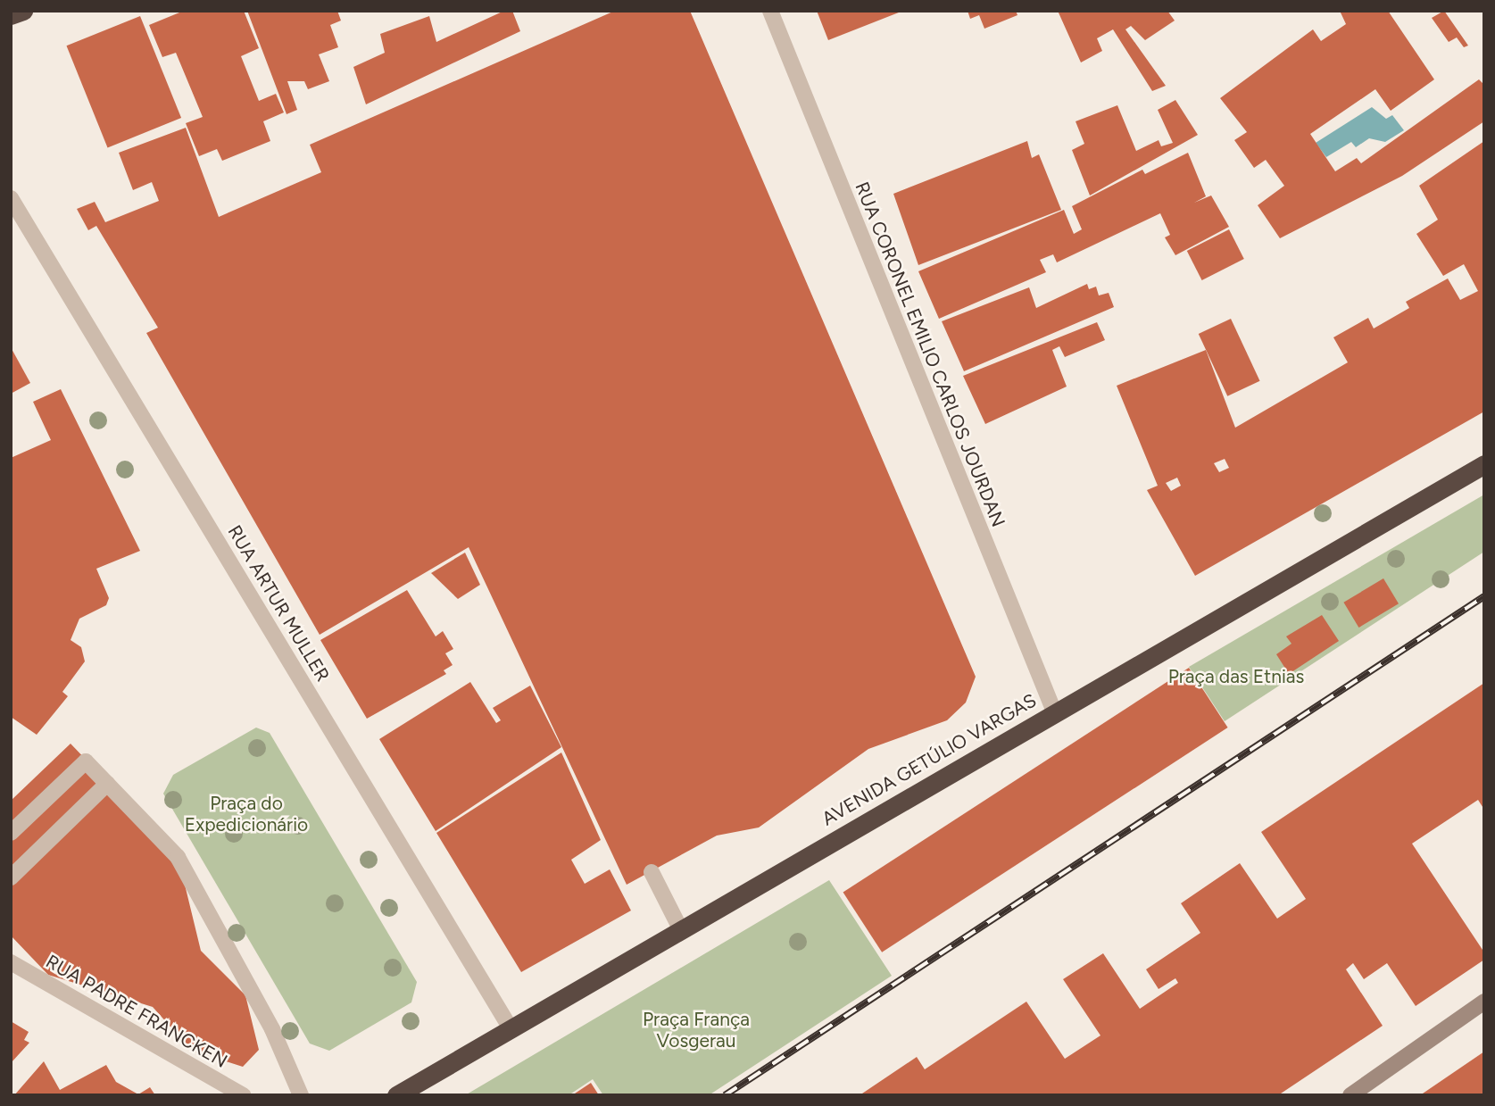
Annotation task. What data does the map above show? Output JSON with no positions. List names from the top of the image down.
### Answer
{
  "streets": {
    "highway": ["AVENIDA GETÚLIO VARGAS"],
    "street": ["RUA CORONEL EMILIO CARLOS JOURDAN", "RUA ARTUR MULLER", "RUA PADRE FRANCKEN"]
  },
  "crossings": [
    ["RUA CORONEL EMILIO CARLOS JOURDAN", "AVENIDA GETÚLIO VARGAS"],
    ["RUA ARTUR MULLER", "AVENIDA GETÚLIO VARGAS"]
  ],
  "parks": ["Praça das Etnias", "Praça do Expedicionário", "Praça França Vosgerau"]
}
